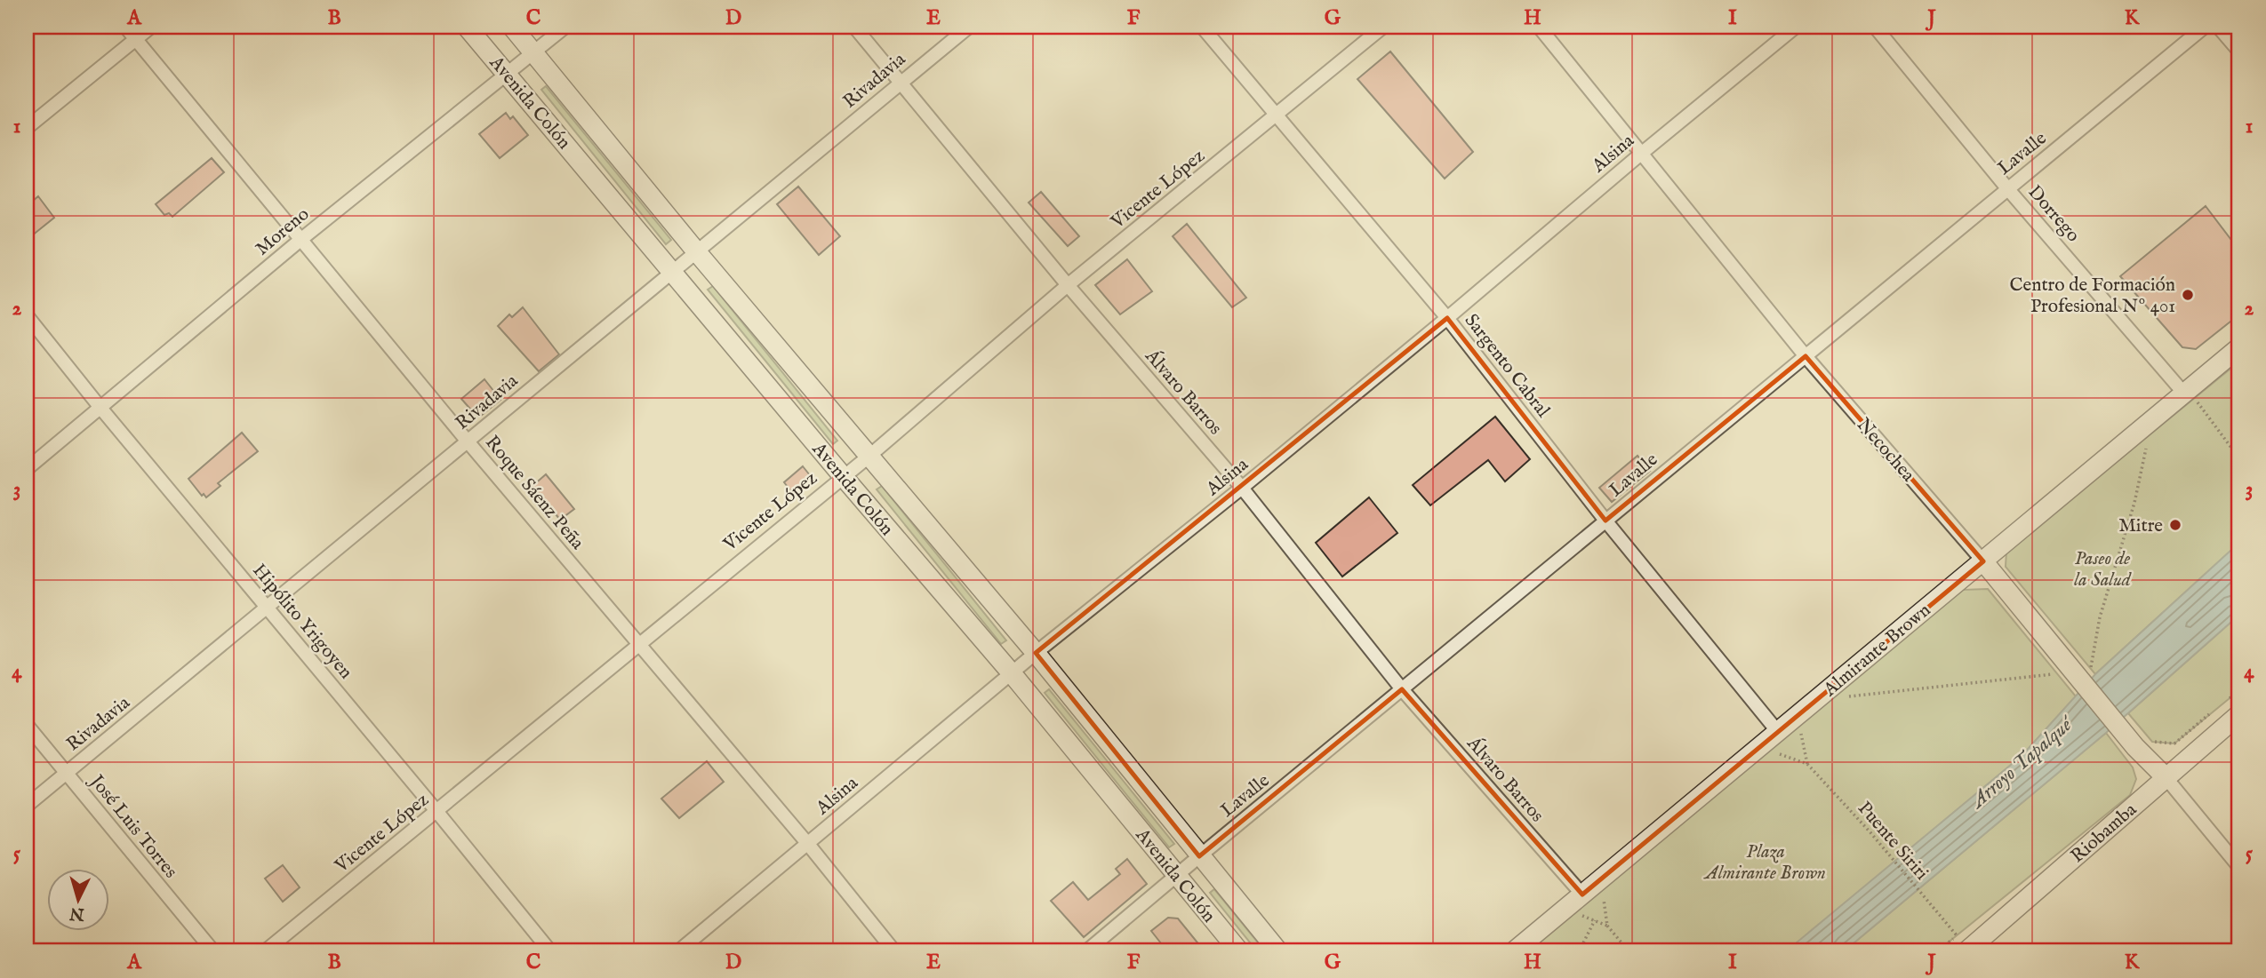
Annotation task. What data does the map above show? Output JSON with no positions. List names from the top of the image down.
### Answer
{
  "streets": {
    "main road": [
      "Avenida Colón",
      "Necochea",
      "Almirante Brown",
      "Riobamba"
    ],
    "street": [
      "Rivadavia",
      "Alsina",
      "Lavalle",
      "Vicente López",
      "Dorrego",
      "Moreno",
      "Sargento Cabral",
      "Álvaro Barros",
      "Roque Sáenz Peña",
      "Hipólito Yrigoyen",
      "José Luis Torres"
    ],
    "path": ["Puente Siriri"]
  },
  "crossings": [
    ["Rivadavia", "Avenida Colón"],
    ["Rivadavia", "Álvaro Barros"],
    ["Rivadavia", "Roque Sáenz Peña"],
    ["Rivadavia", "Hipólito Yrigoyen"],
    ["Rivadavia", "José Luis Torres"],
    ["Avenida Colón", "Alsina"],
    ["Avenida Colón", "Lavalle"],
    ["Avenida Colón", "Vicente López"],
    ["Avenida Colón", "Moreno"],
    ["Alsina", "Sargento Cabral"],
    ["Alsina", "Álvaro Barros"],
    ["Alsina", "Necochea"],
    ["Alsina", "Roque Sáenz Peña"],
    ["Lavalle", "Dorrego"],
    ["Lavalle", "Sargento Cabral"],
    ["Lavalle", "Álvaro Barros"],
    ["Lavalle", "Necochea"],
    ["Vicente López", "Sargento Cabral"],
    ["Vicente López", "Álvaro Barros"],
    ["Vicente López", "Roque Sáenz Peña"],
    ["Vicente López", "Hipólito Yrigoyen"],
    ["Dorrego", "Almirante Brown"],
    ["Moreno", "Roque Sáenz Peña"],
    ["Moreno", "Hipólito Yrigoyen"],
    ["Sargento Cabral", "Almirante Brown"],
    ["Álvaro Barros", "Almirante Brown"],
    ["Necochea", "Almirante Brown"],
    ["Necochea", "Riobamba"],
    ["Riobamba", "Puente Siriri"]
  ],
  "water": ["Arroyo Tapalqué"],
  "parks": ["Paseo de la Salud", "Plaza Almirante Brown"],
  "places": ["Centro de Formación Profesional Nº 401", "Mitre"],
  "north": "bottom",
  "grid": {
    "columns": [
      "A",
      "B",
      "C",
      "D",
      "E",
      "F",
      "G",
      "H",
      "I",
      "J",
      "K"
    ],
    "rows": [
      "1",
      "2",
      "3",
      "4",
      "5"
    ]
  }
}
